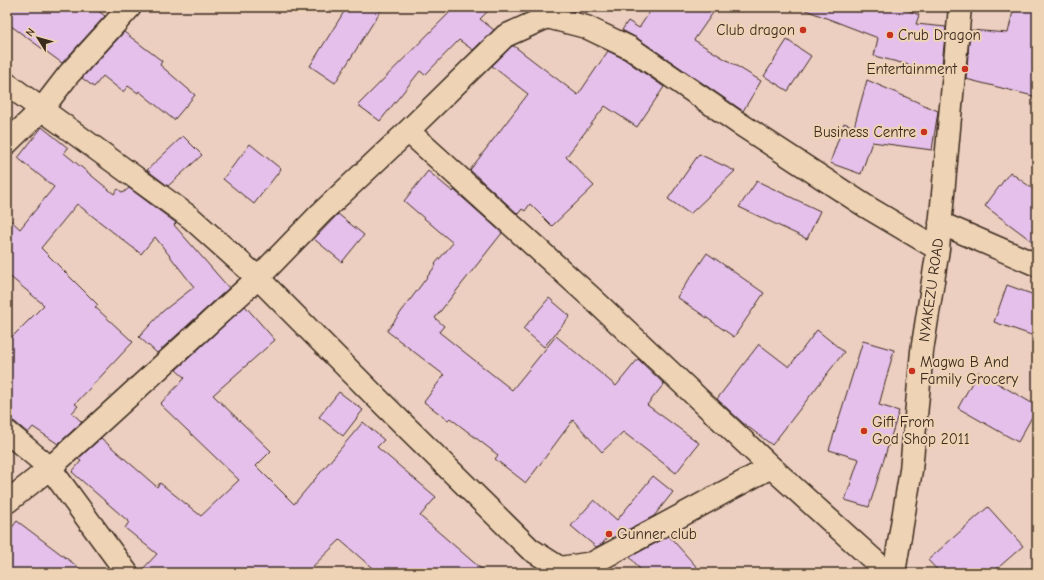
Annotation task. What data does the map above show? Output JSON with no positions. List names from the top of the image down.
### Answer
{
  "streets": {
    "street": ["NYAKEZU ROAD"]
  },
  "places": [
    "Club dragon",
    "Crub Dragon",
    "Entertainment",
    "Business Centre",
    "Magwa B And Family Grocery",
    "Gift From God Shop 2011",
    "Gunner club"
  ],
  "north": "top left"
}
